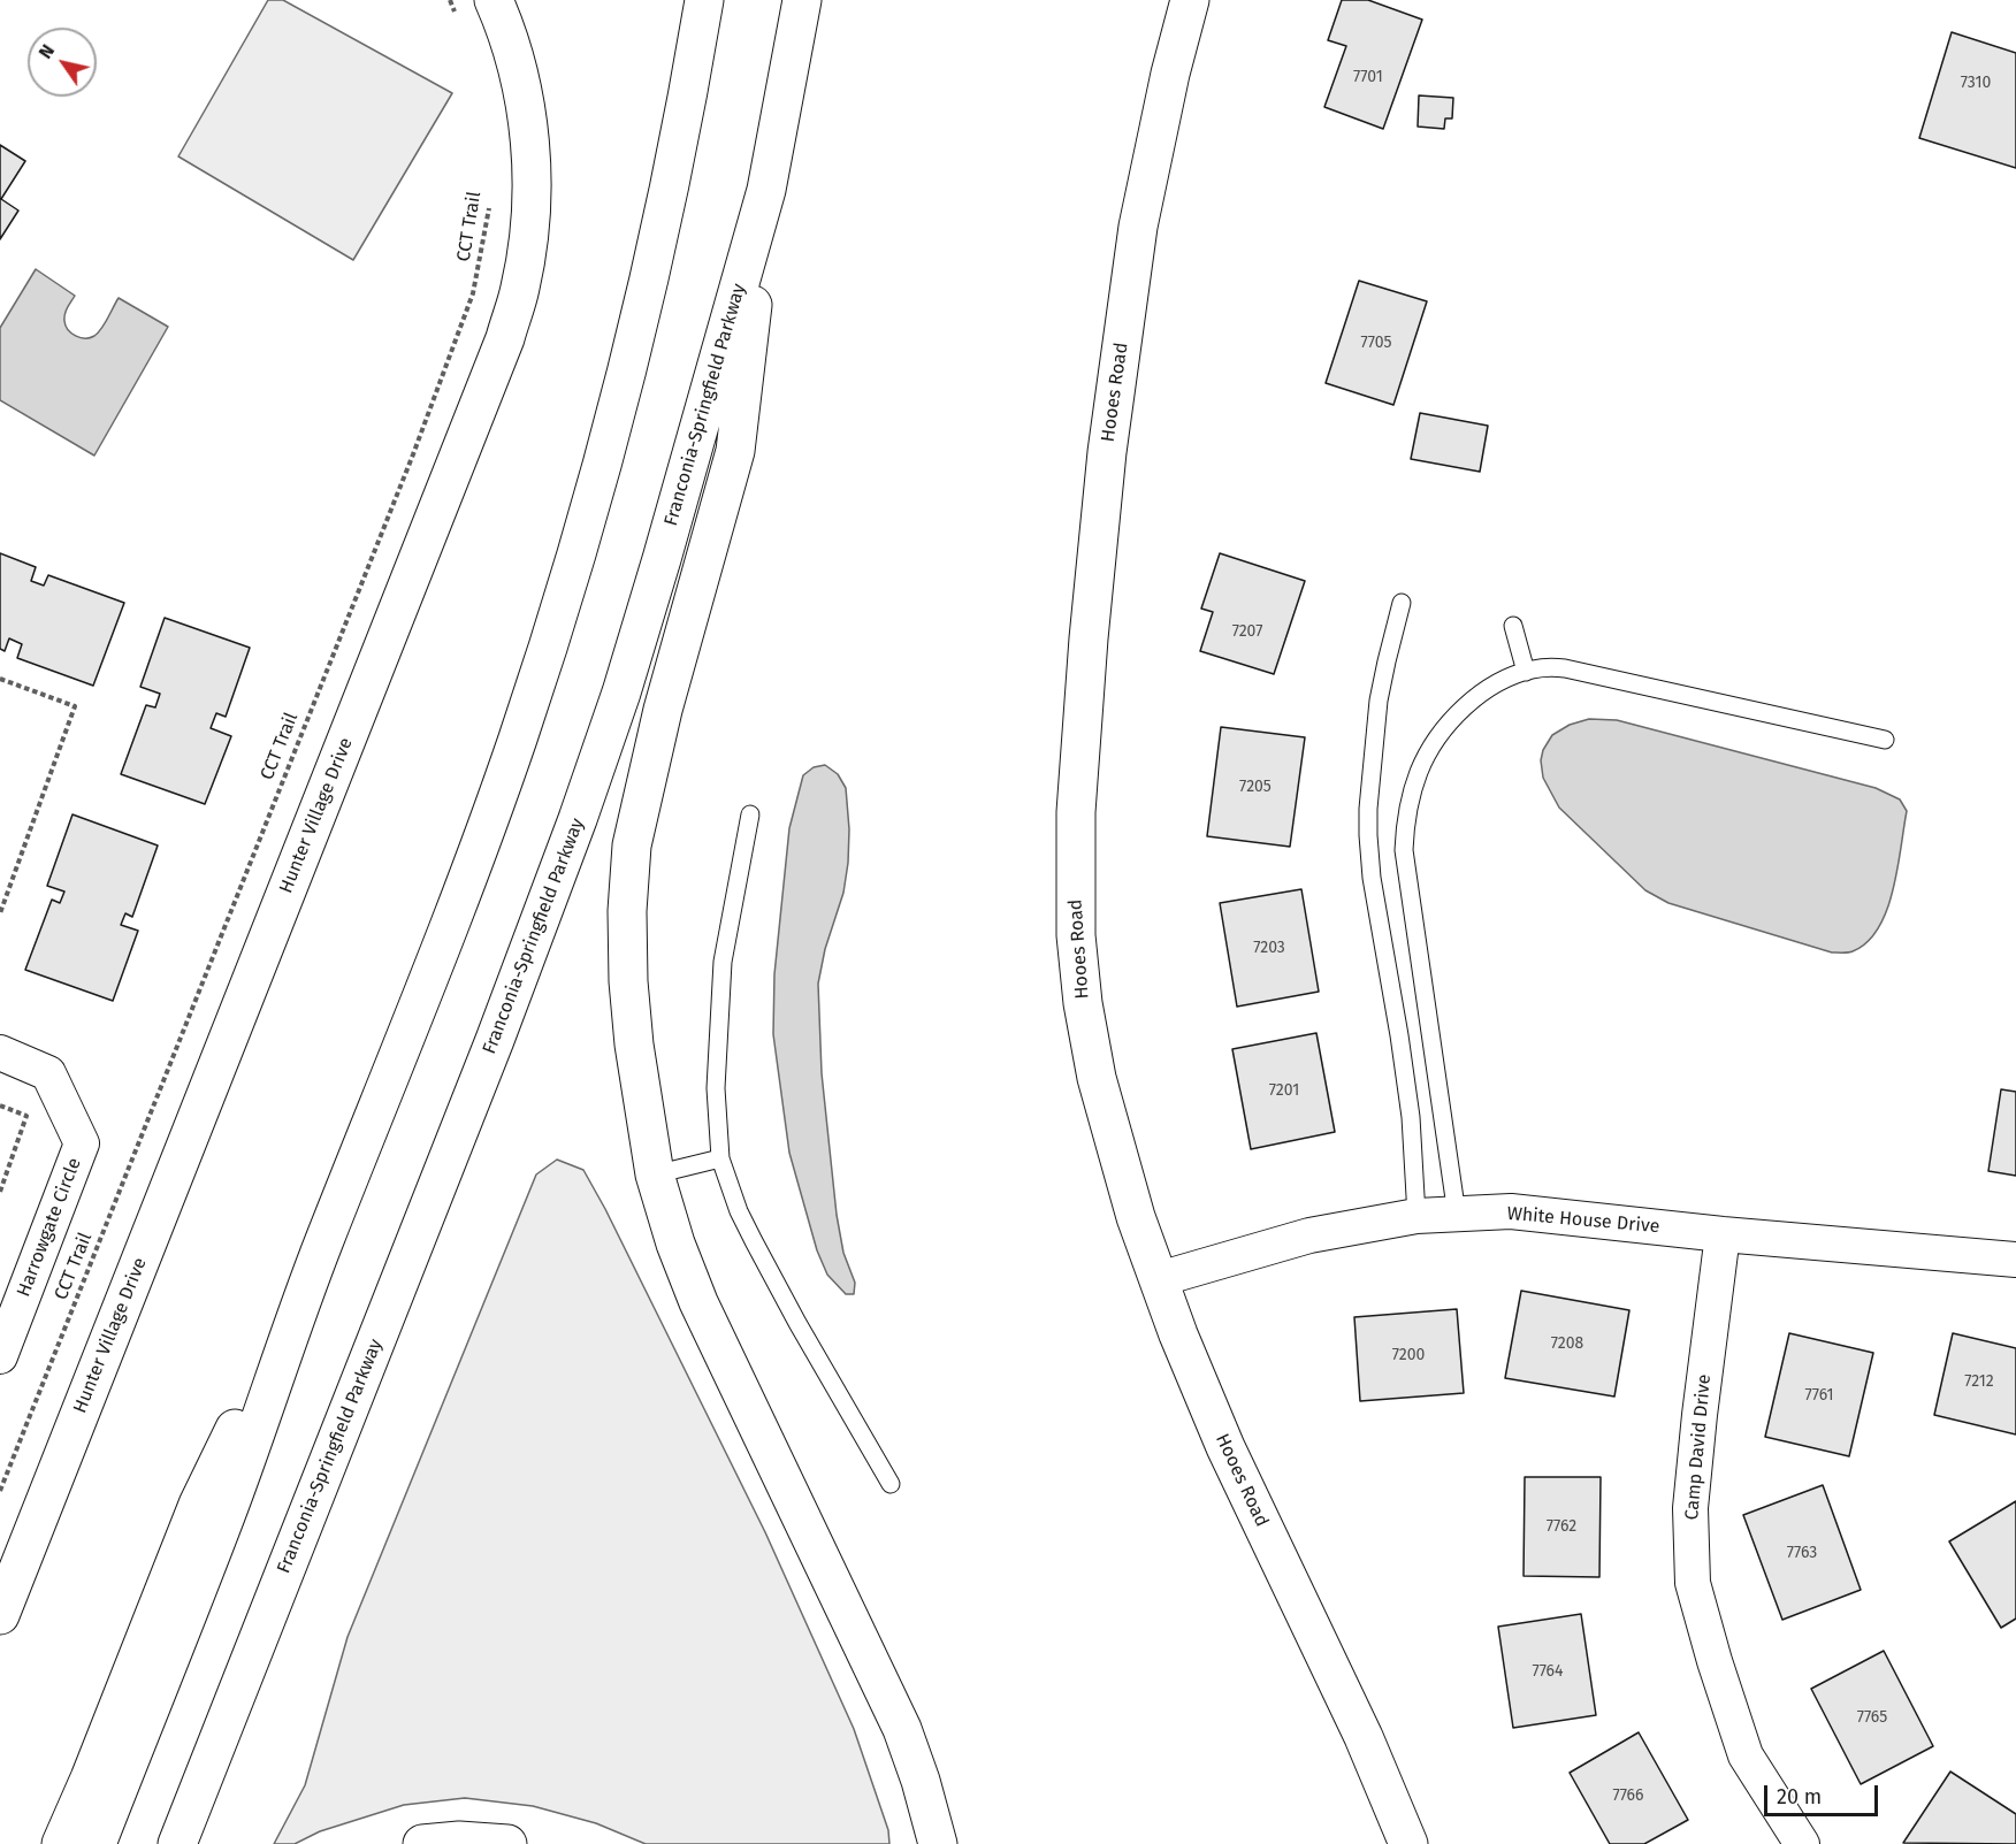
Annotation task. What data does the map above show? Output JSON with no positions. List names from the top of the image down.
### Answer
{
  "streets": {
    "main road": ["Hooes Road", "Franconia-Springfield Parkway", "Hunter Village Drive"],
    "street": ["White House Drive", "Harrowgate Circle", "Camp David Drive"],
    "path": ["CCT Trail"]
  },
  "crossings": [
    ["Hooes Road", "White House Drive"],
    ["White House Drive", "Camp David Drive"]
  ],
  "house_numbers": [
    "7701",
    "7310",
    "7705",
    "7207",
    "7205",
    "7203",
    "7201",
    "7208",
    "7200",
    "7212",
    "7761",
    "7762",
    "7763",
    "7764",
    "7765",
    "7766"
  ],
  "scale_bar": "20 m",
  "north": "top left"
}
